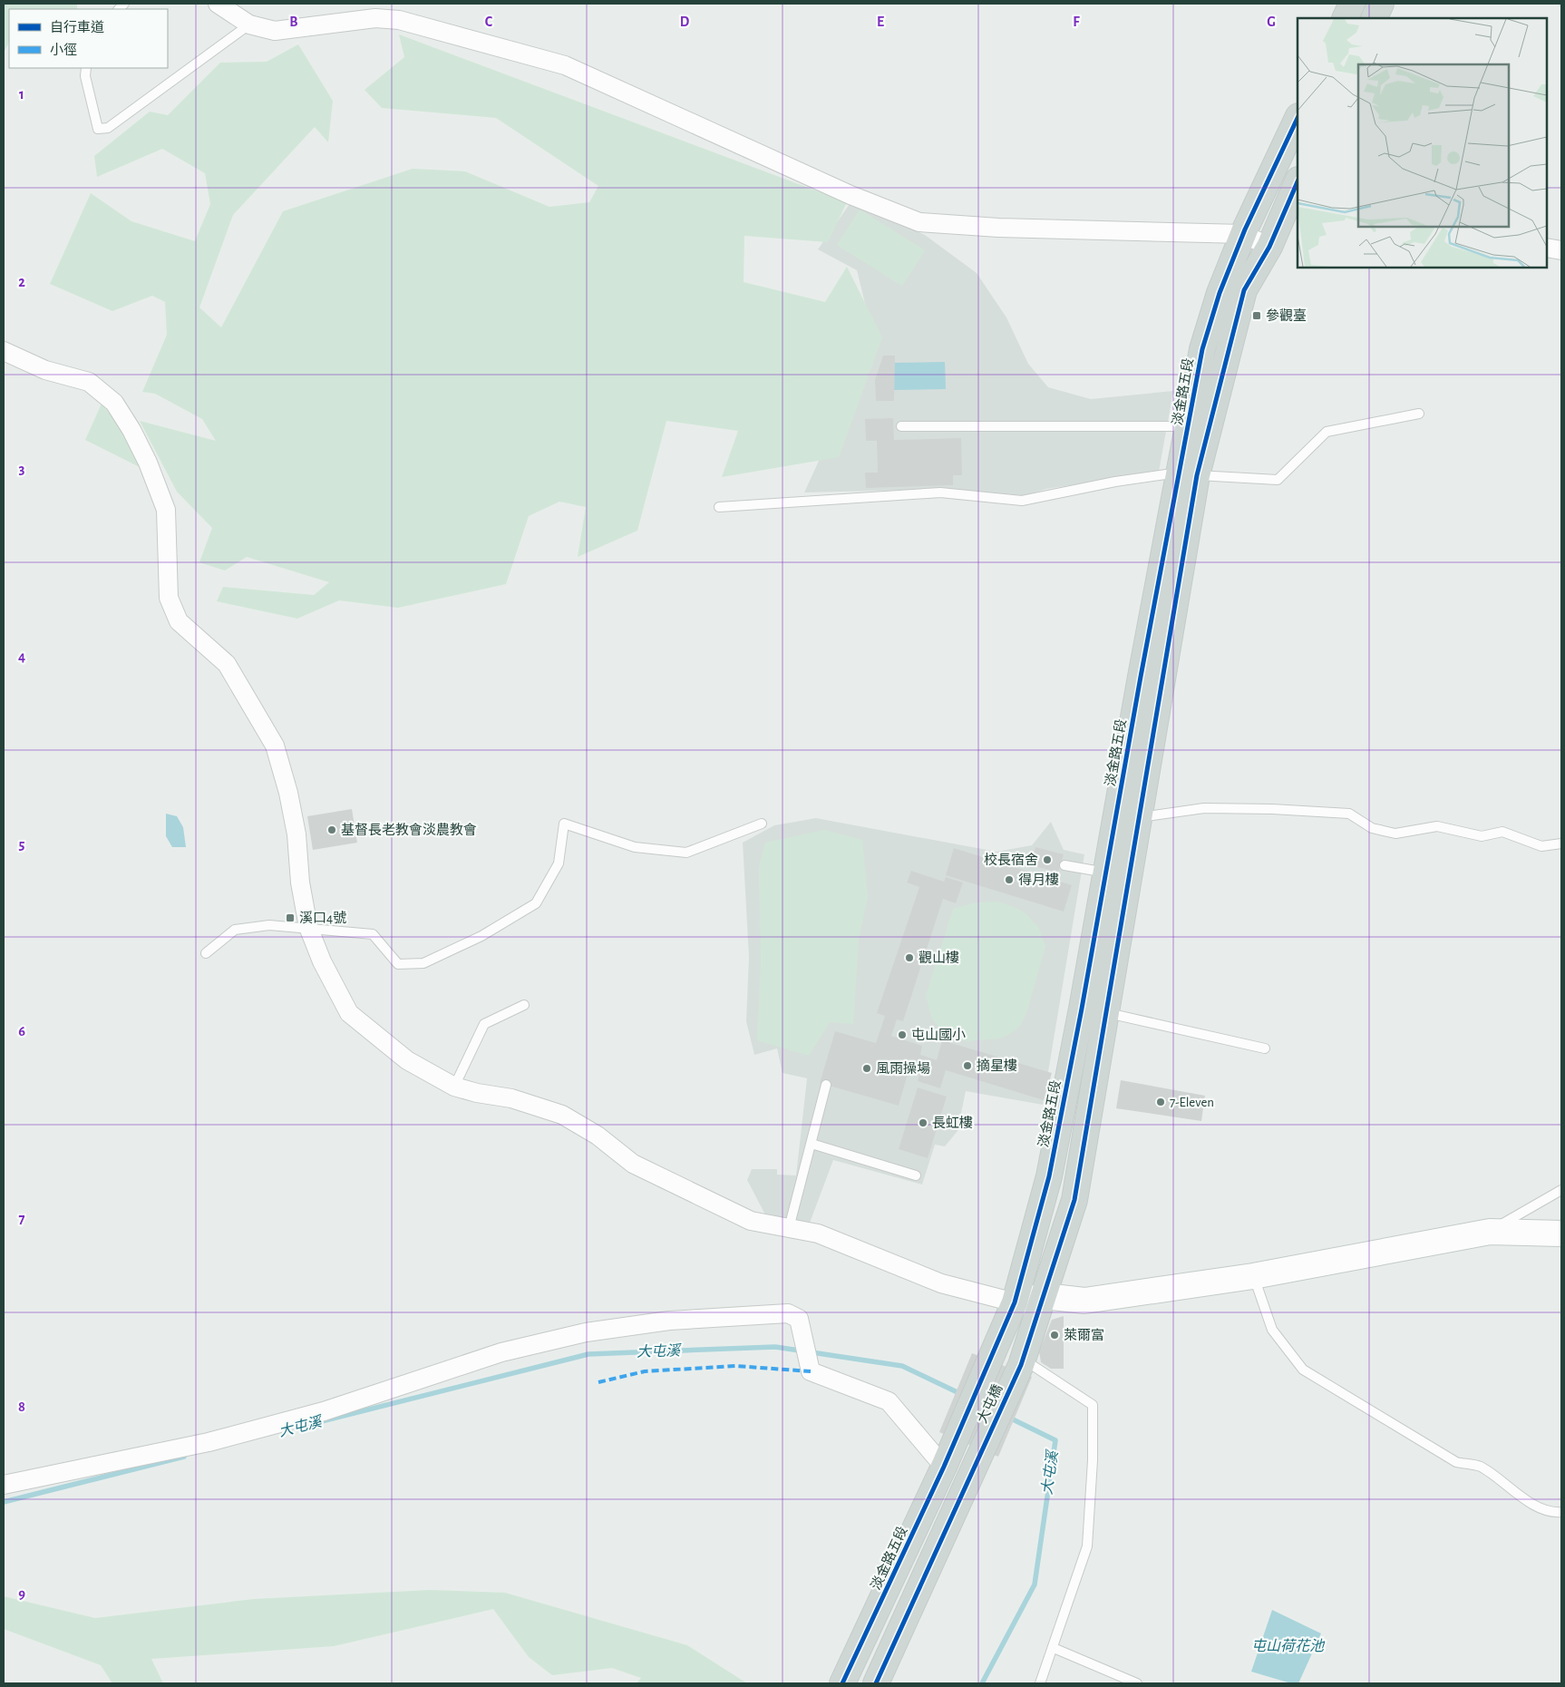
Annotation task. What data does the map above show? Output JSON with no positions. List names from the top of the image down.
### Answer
{
  "streets": {
    "main road": ["淡金路五段", "大屯橋"]
  },
  "crossings": [
    ["淡金路五段", "大屯橋"]
  ],
  "water": ["大屯溪", "屯山荷花池"],
  "places": {
    "transit": ["參觀臺", "溪口4號"],
    "other": [
      "基督長老教會淡農教會",
      "校長宿舍",
      "得月樓",
      "觀山樓",
      "屯山國小",
      "摘星樓",
      "風雨操場",
      "7-Eleven",
      "長虹樓",
      "萊爾富"
    ]
  },
  "legend": ["自行車道", "小徑"],
  "grid": {
    "columns": [
      "B",
      "C",
      "D",
      "E",
      "F",
      "G"
    ],
    "rows": [
      "1",
      "2",
      "3",
      "4",
      "5",
      "6",
      "7",
      "8",
      "9"
    ]
  }
}
